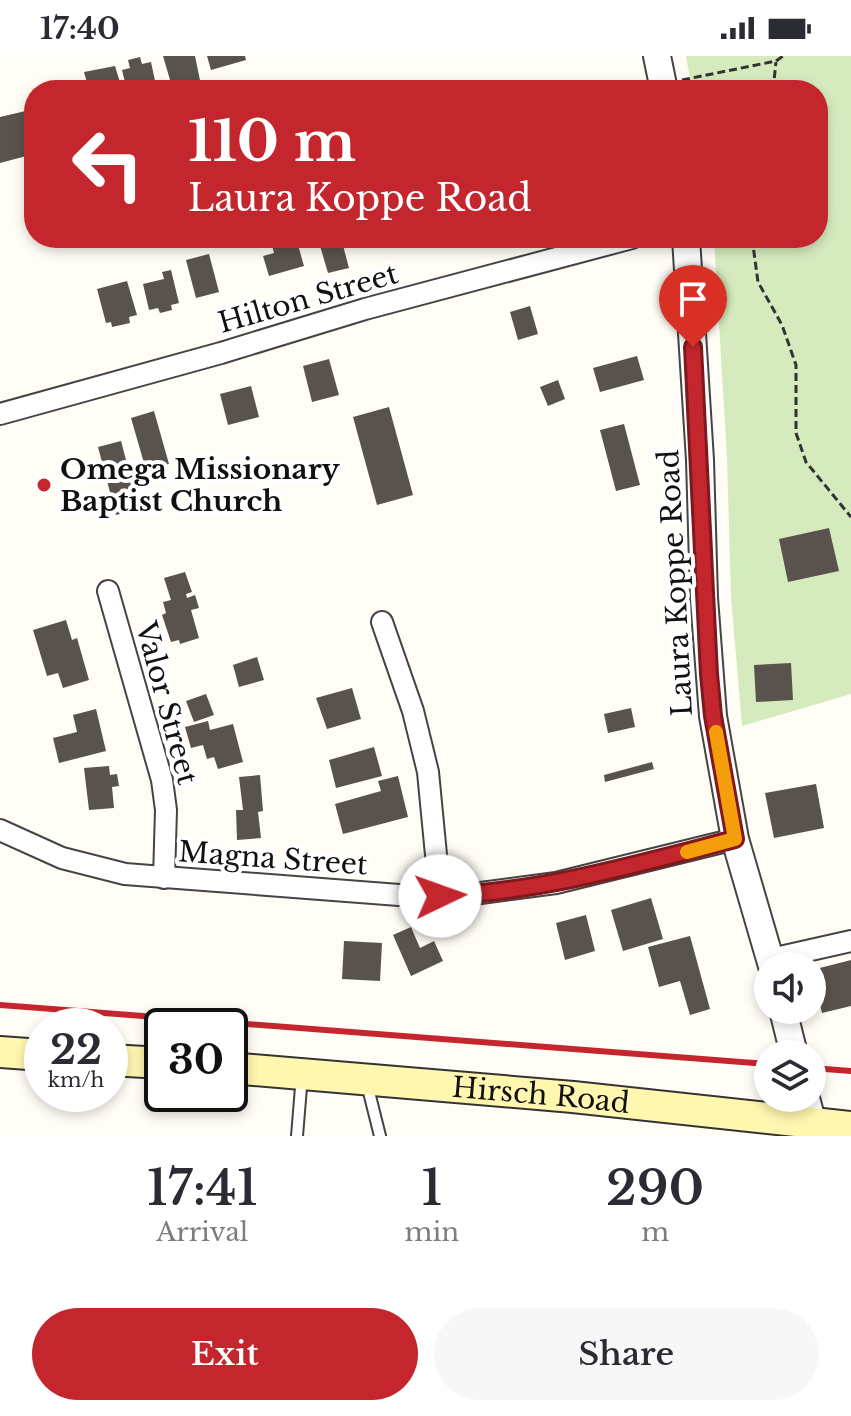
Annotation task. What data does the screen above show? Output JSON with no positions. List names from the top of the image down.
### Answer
{
  "streets": {
    "main road": ["Hirsch Road"],
    "street": [
      "Hilton Street",
      "Laura Koppe Road",
      "Valor Street",
      "Magna Street"
    ]
  },
  "crossings": [
    ["Laura Koppe Road", "Magna Street"],
    ["Valor Street", "Magna Street"]
  ],
  "places": ["Omega Missionary Baptist Church"],
  "page": {
    "status": "17:40",
    "turn": ["110 m", "Laura Koppe Road"],
    "speed": "22 km/h",
    "limit": "30",
    "eta": [
      "17:41",
      "Arrival",
      "1",
      "min",
      "290",
      "m"
    ],
    "buttons": ["Exit", "Share"]
  }
}
